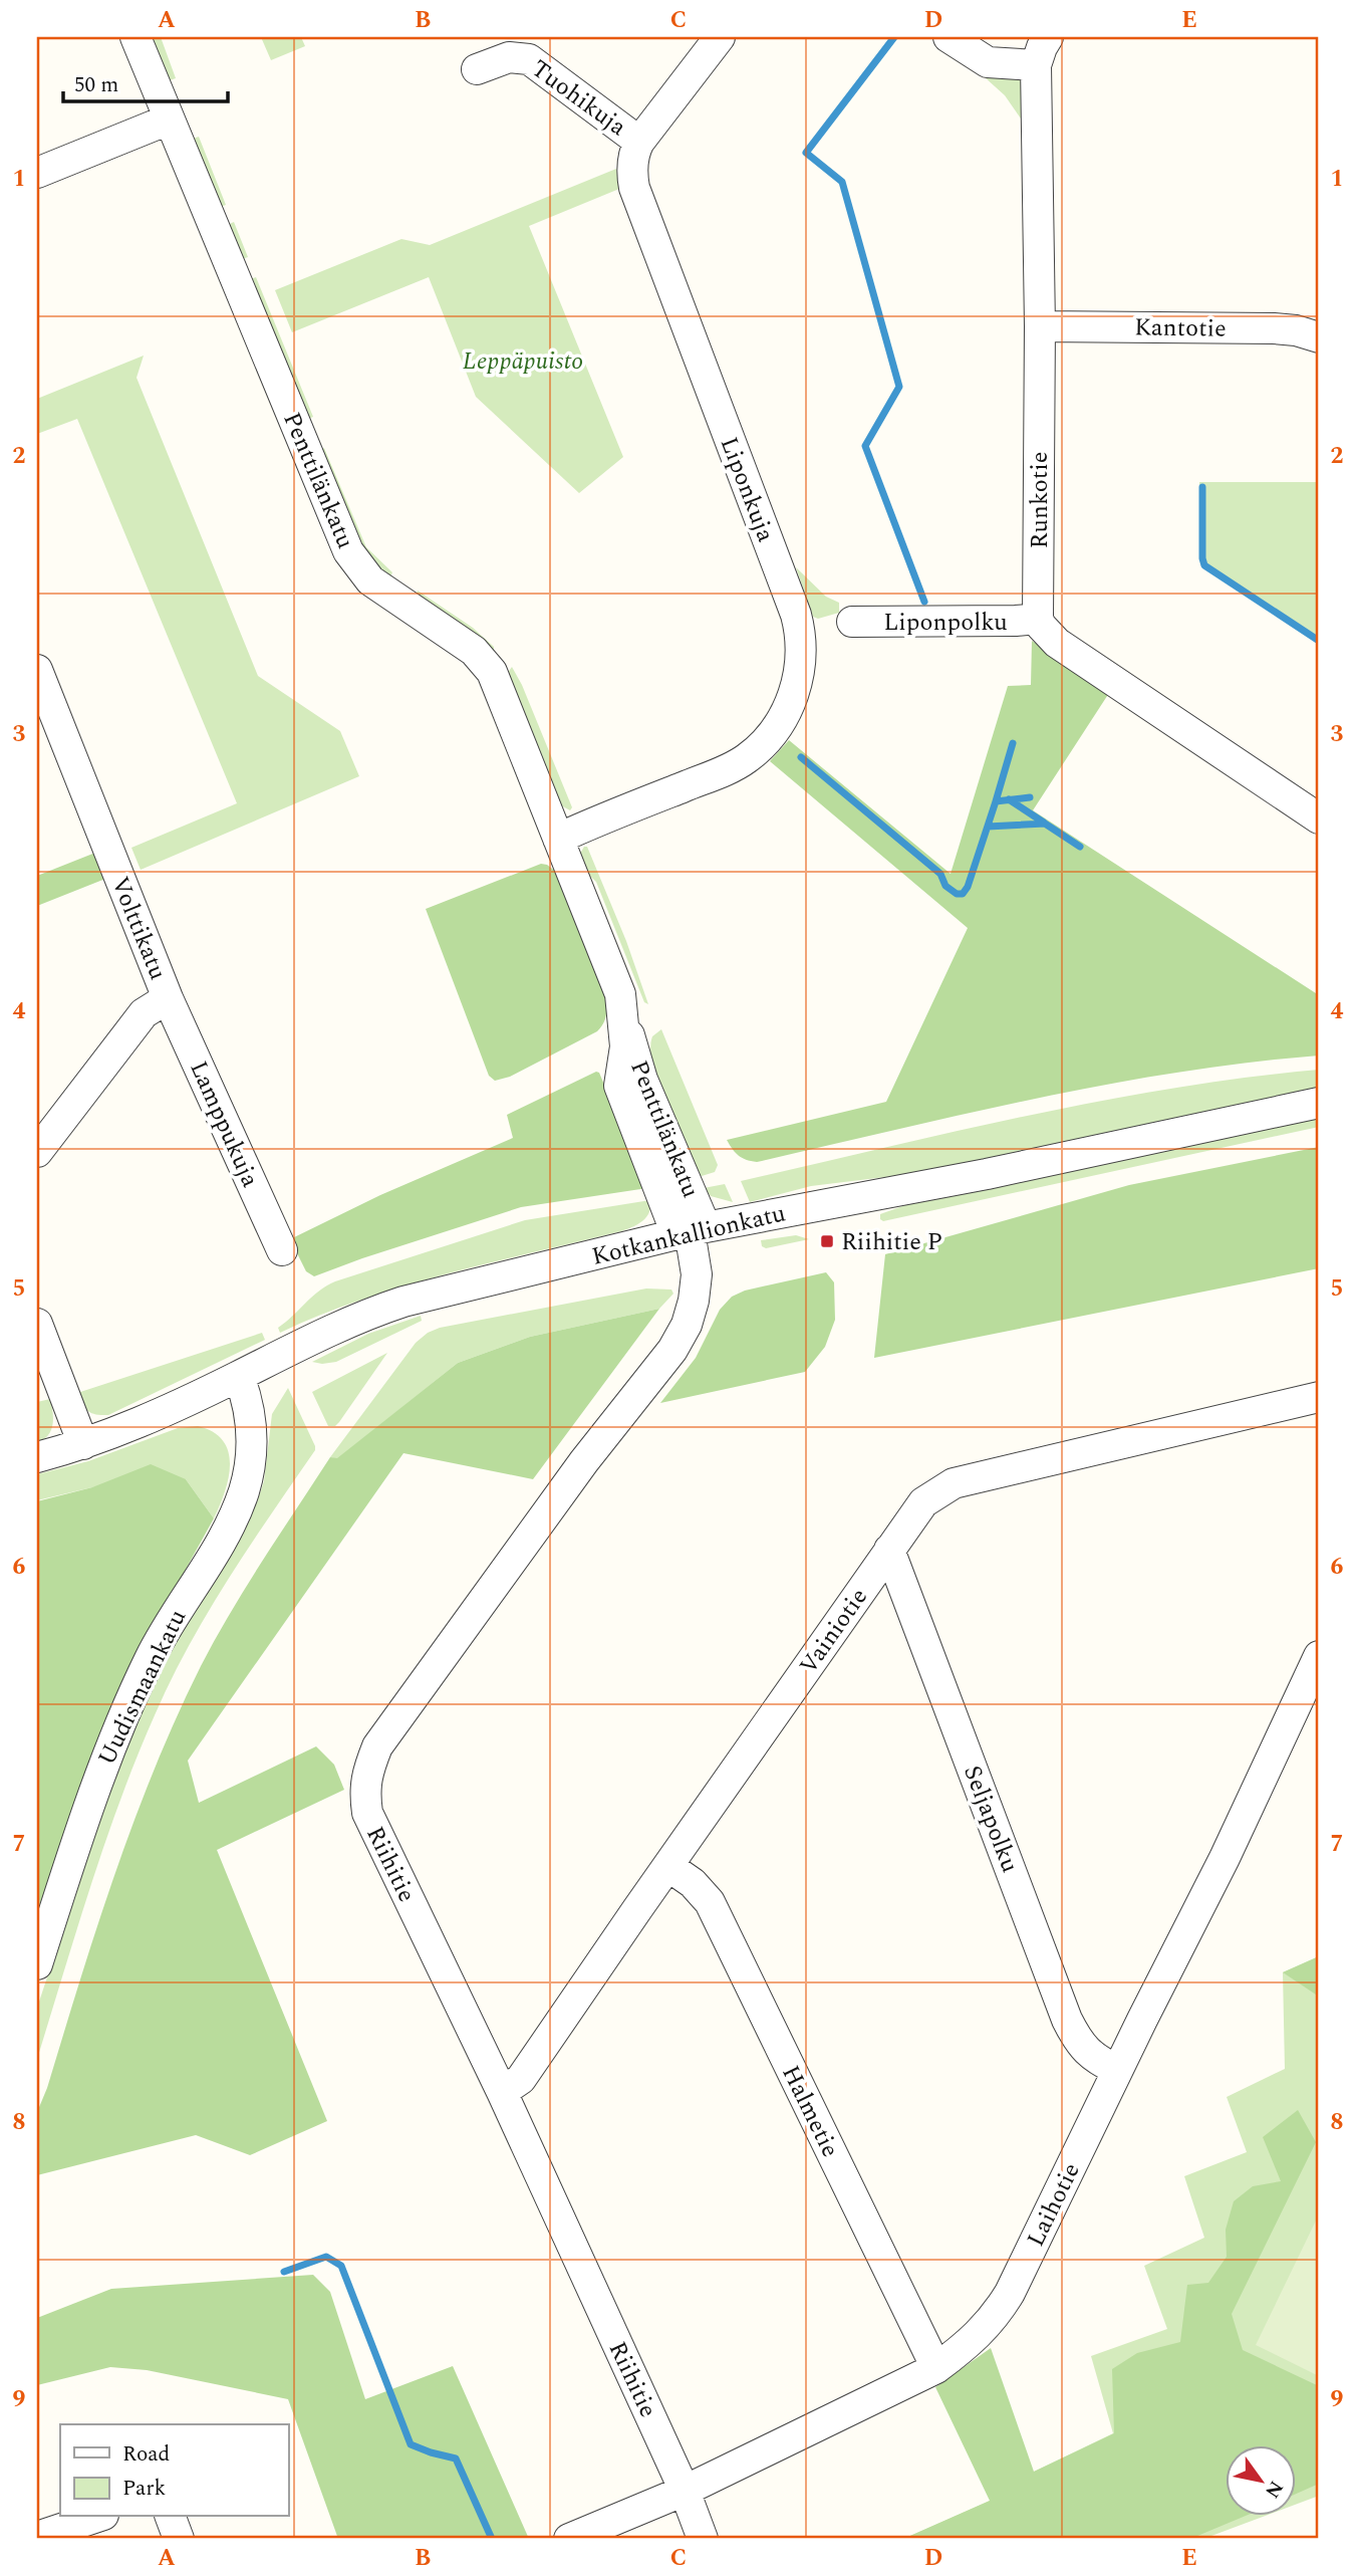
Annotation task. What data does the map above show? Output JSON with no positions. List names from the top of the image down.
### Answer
{
  "streets": {
    "street": [
      "Tuohikuja",
      "Kantotie",
      "Penttilänkatu",
      "Liponkuja",
      "Runkotie",
      "Liponpolku",
      "Volttikatu",
      "Lamppukuja",
      "Kotkankallionkatu",
      "Vainiotie",
      "Uudismaankatu",
      "Seljapolku",
      "Riihitie",
      "Halmetie",
      "Laihotie"
    ]
  },
  "crossings": [
    ["Tuohikuja", "Liponkuja"],
    ["Kantotie", "Runkotie"],
    ["Penttilänkatu", "Liponkuja"],
    ["Penttilänkatu", "Kotkankallionkatu"],
    ["Penttilänkatu", "Riihitie"],
    ["Runkotie", "Liponpolku"],
    ["Volttikatu", "Lamppukuja"],
    ["Kotkankallionkatu", "Uudismaankatu"],
    ["Kotkankallionkatu", "Riihitie"],
    ["Vainiotie", "Seljapolku"],
    ["Vainiotie", "Riihitie"],
    ["Vainiotie", "Halmetie"],
    ["Seljapolku", "Laihotie"],
    ["Riihitie", "Laihotie"],
    ["Halmetie", "Laihotie"]
  ],
  "parks": ["Leppäpuisto"],
  "places": {
    "transit": ["Riihitie P"]
  },
  "legend": ["Road", "Park"],
  "scale_bar": "50 m",
  "north": "bottom right",
  "grid": {
    "columns": [
      "A",
      "B",
      "C",
      "D",
      "E"
    ],
    "rows": [
      "1",
      "2",
      "3",
      "4",
      "5",
      "6",
      "7",
      "8",
      "9"
    ]
  }
}
